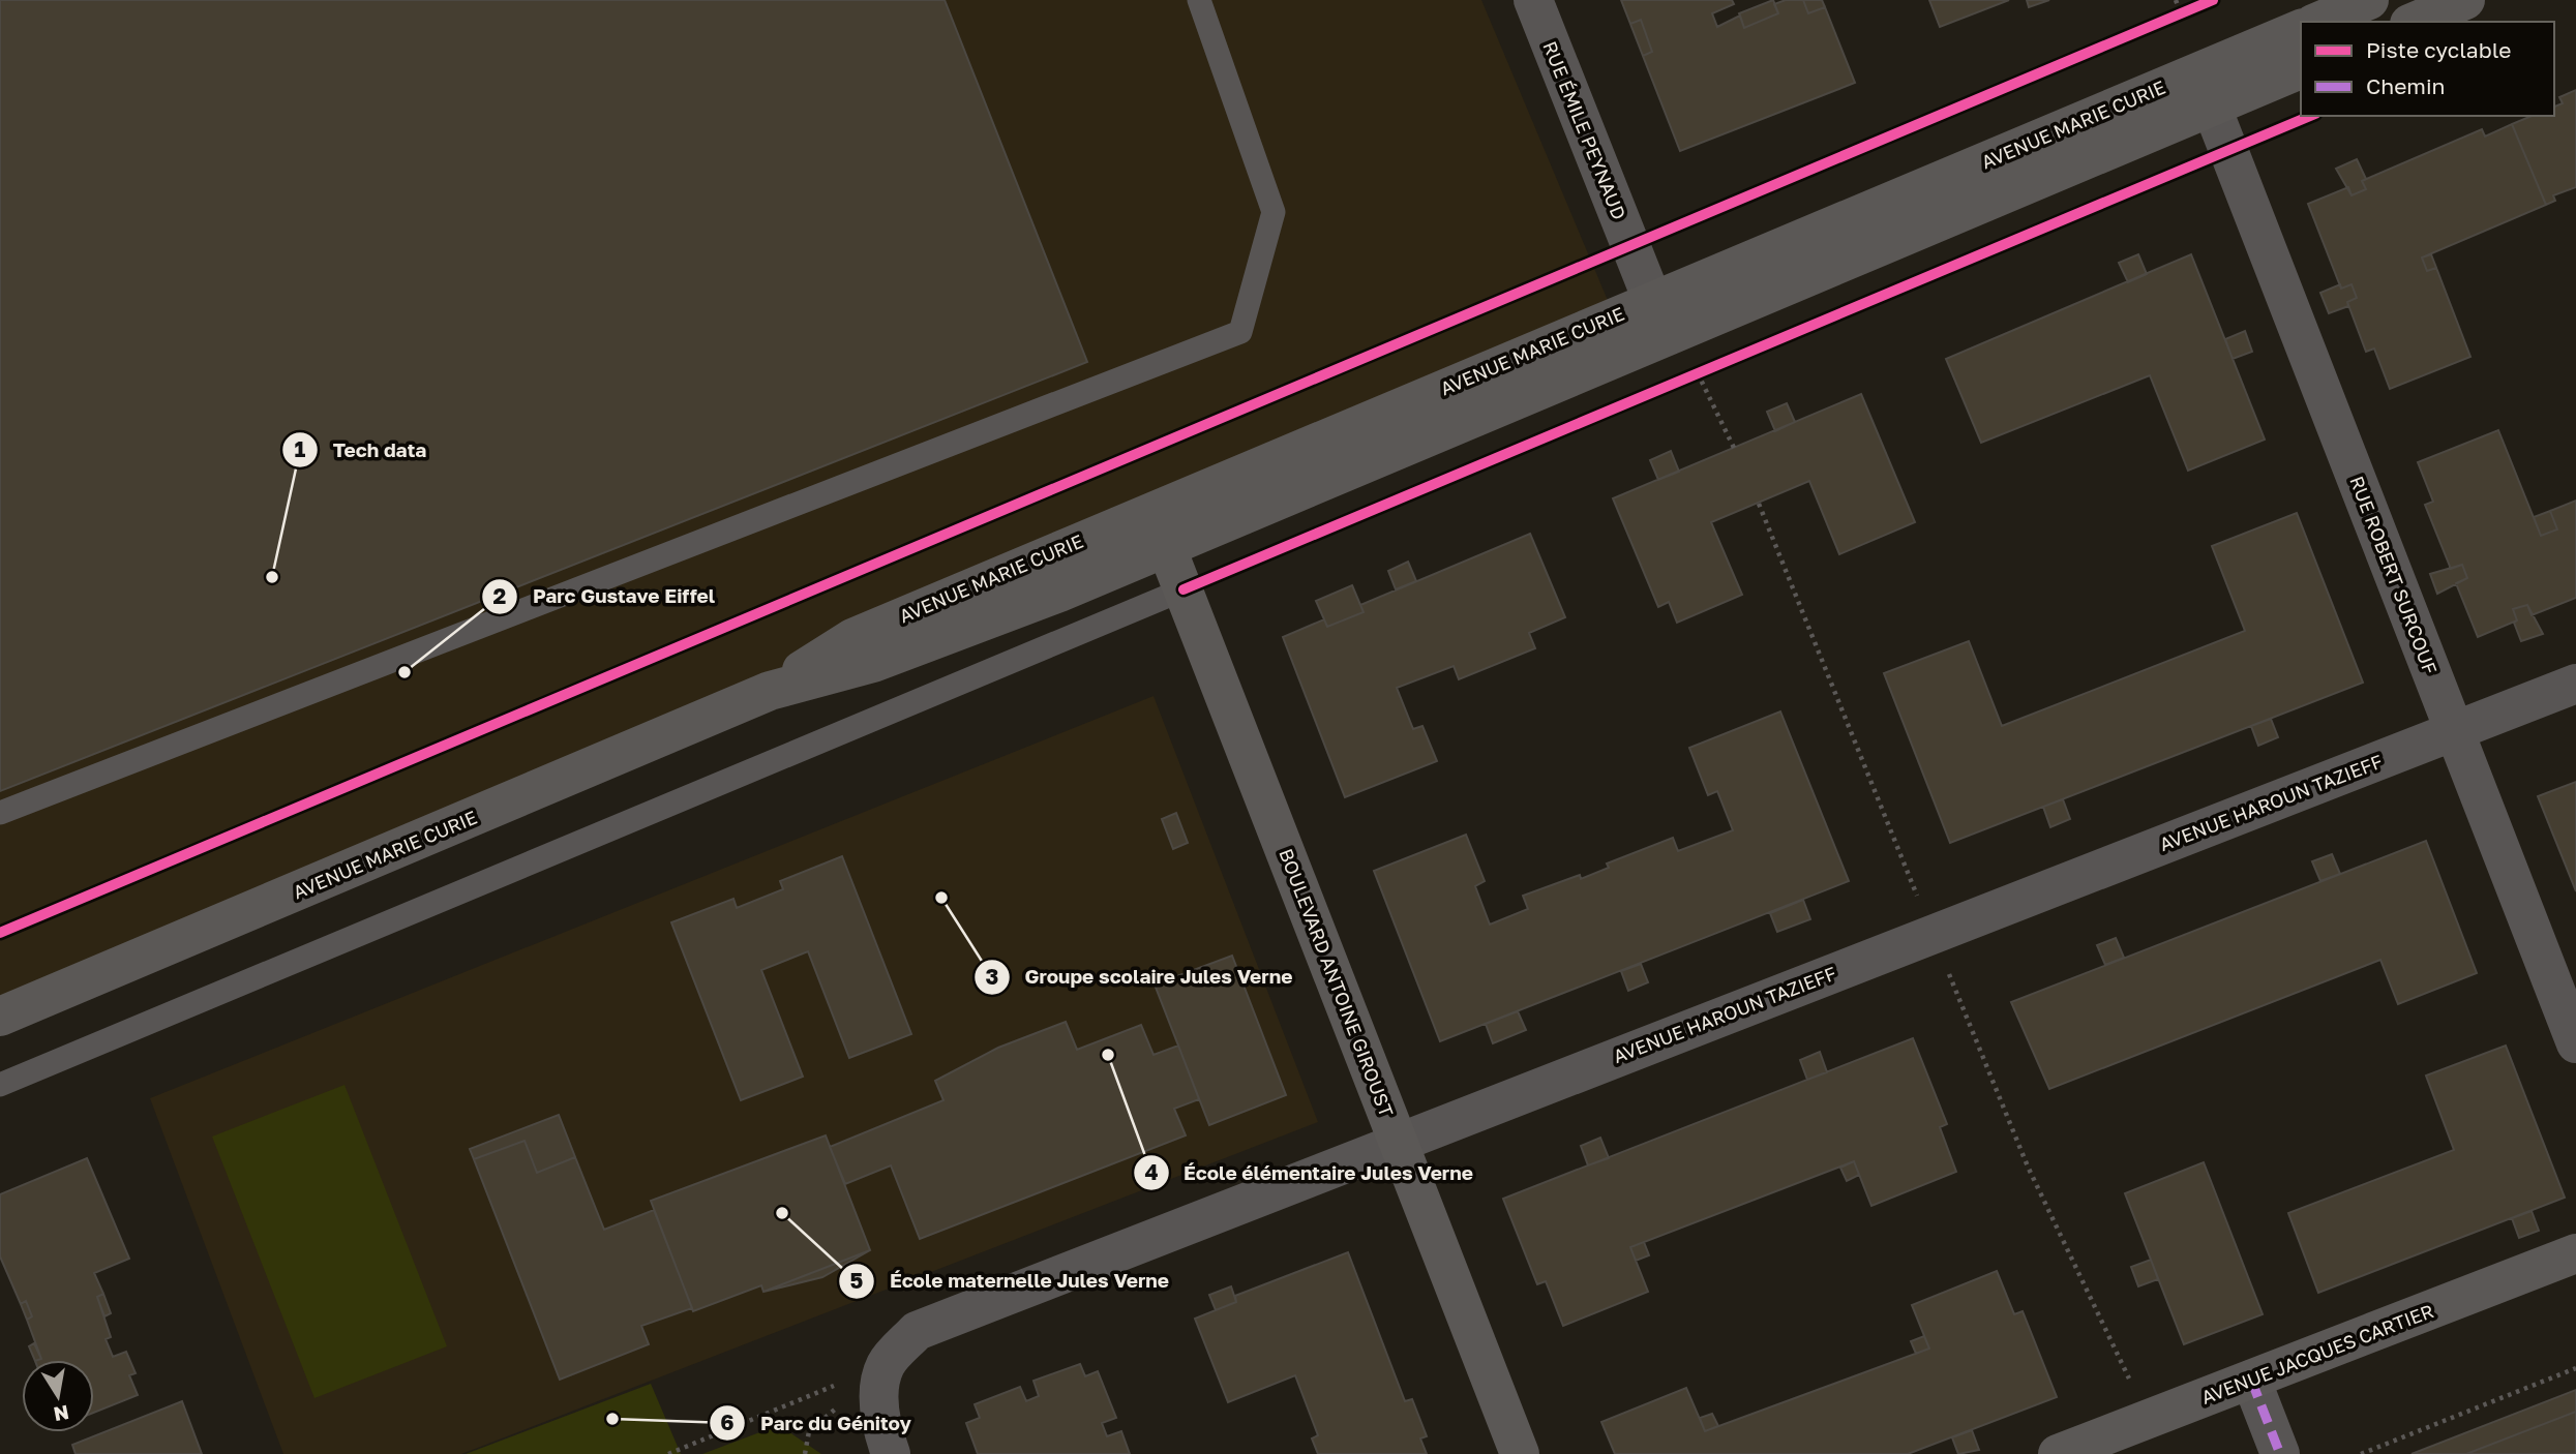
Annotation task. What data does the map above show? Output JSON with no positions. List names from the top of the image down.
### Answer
{
  "streets": {
    "main road": ["AVENUE MARIE CURIE", "BOULEVARD ANTOINE GIROUST", "AVENUE JACQUES CARTIER"],
    "street": ["RUE ÉMILE PEYNAUD", "RUE ROBERT SURCOUF", "AVENUE HAROUN TAZIEFF"]
  },
  "crossings": [
    ["AVENUE MARIE CURIE", "RUE ÉMILE PEYNAUD"],
    ["AVENUE MARIE CURIE", "RUE ROBERT SURCOUF"],
    ["AVENUE MARIE CURIE", "BOULEVARD ANTOINE GIROUST"],
    ["RUE ROBERT SURCOUF", "AVENUE HAROUN TAZIEFF"],
    ["AVENUE HAROUN TAZIEFF", "BOULEVARD ANTOINE GIROUST"]
  ],
  "places": [
    "Tech data",
    "Parc Gustave Eiffel",
    "Groupe scolaire Jules Verne",
    "École élémentaire Jules Verne",
    "École maternelle Jules Verne",
    "Parc du Génitoy"
  ],
  "legend": ["Piste cyclable", "Chemin"],
  "north": "bottom"
}
